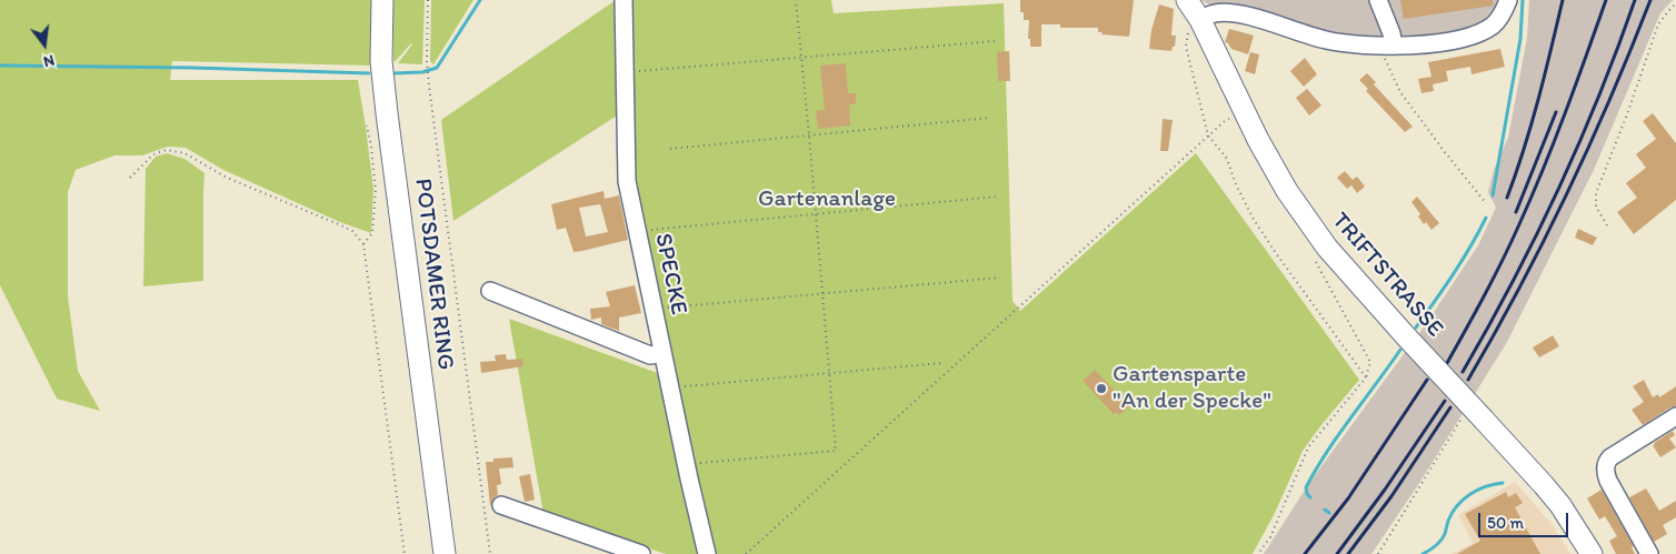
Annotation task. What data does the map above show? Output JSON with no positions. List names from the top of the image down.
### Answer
{
  "streets": {
    "main road": ["POTSDAMER RING", "TRIFTSTRASSE"],
    "street": ["SPECKE"]
  },
  "parks": ["Gartenanlage"],
  "places": ["Gartensparte \"An der Specke\""],
  "scale_bar": "50 m",
  "north": "bottom"
}
